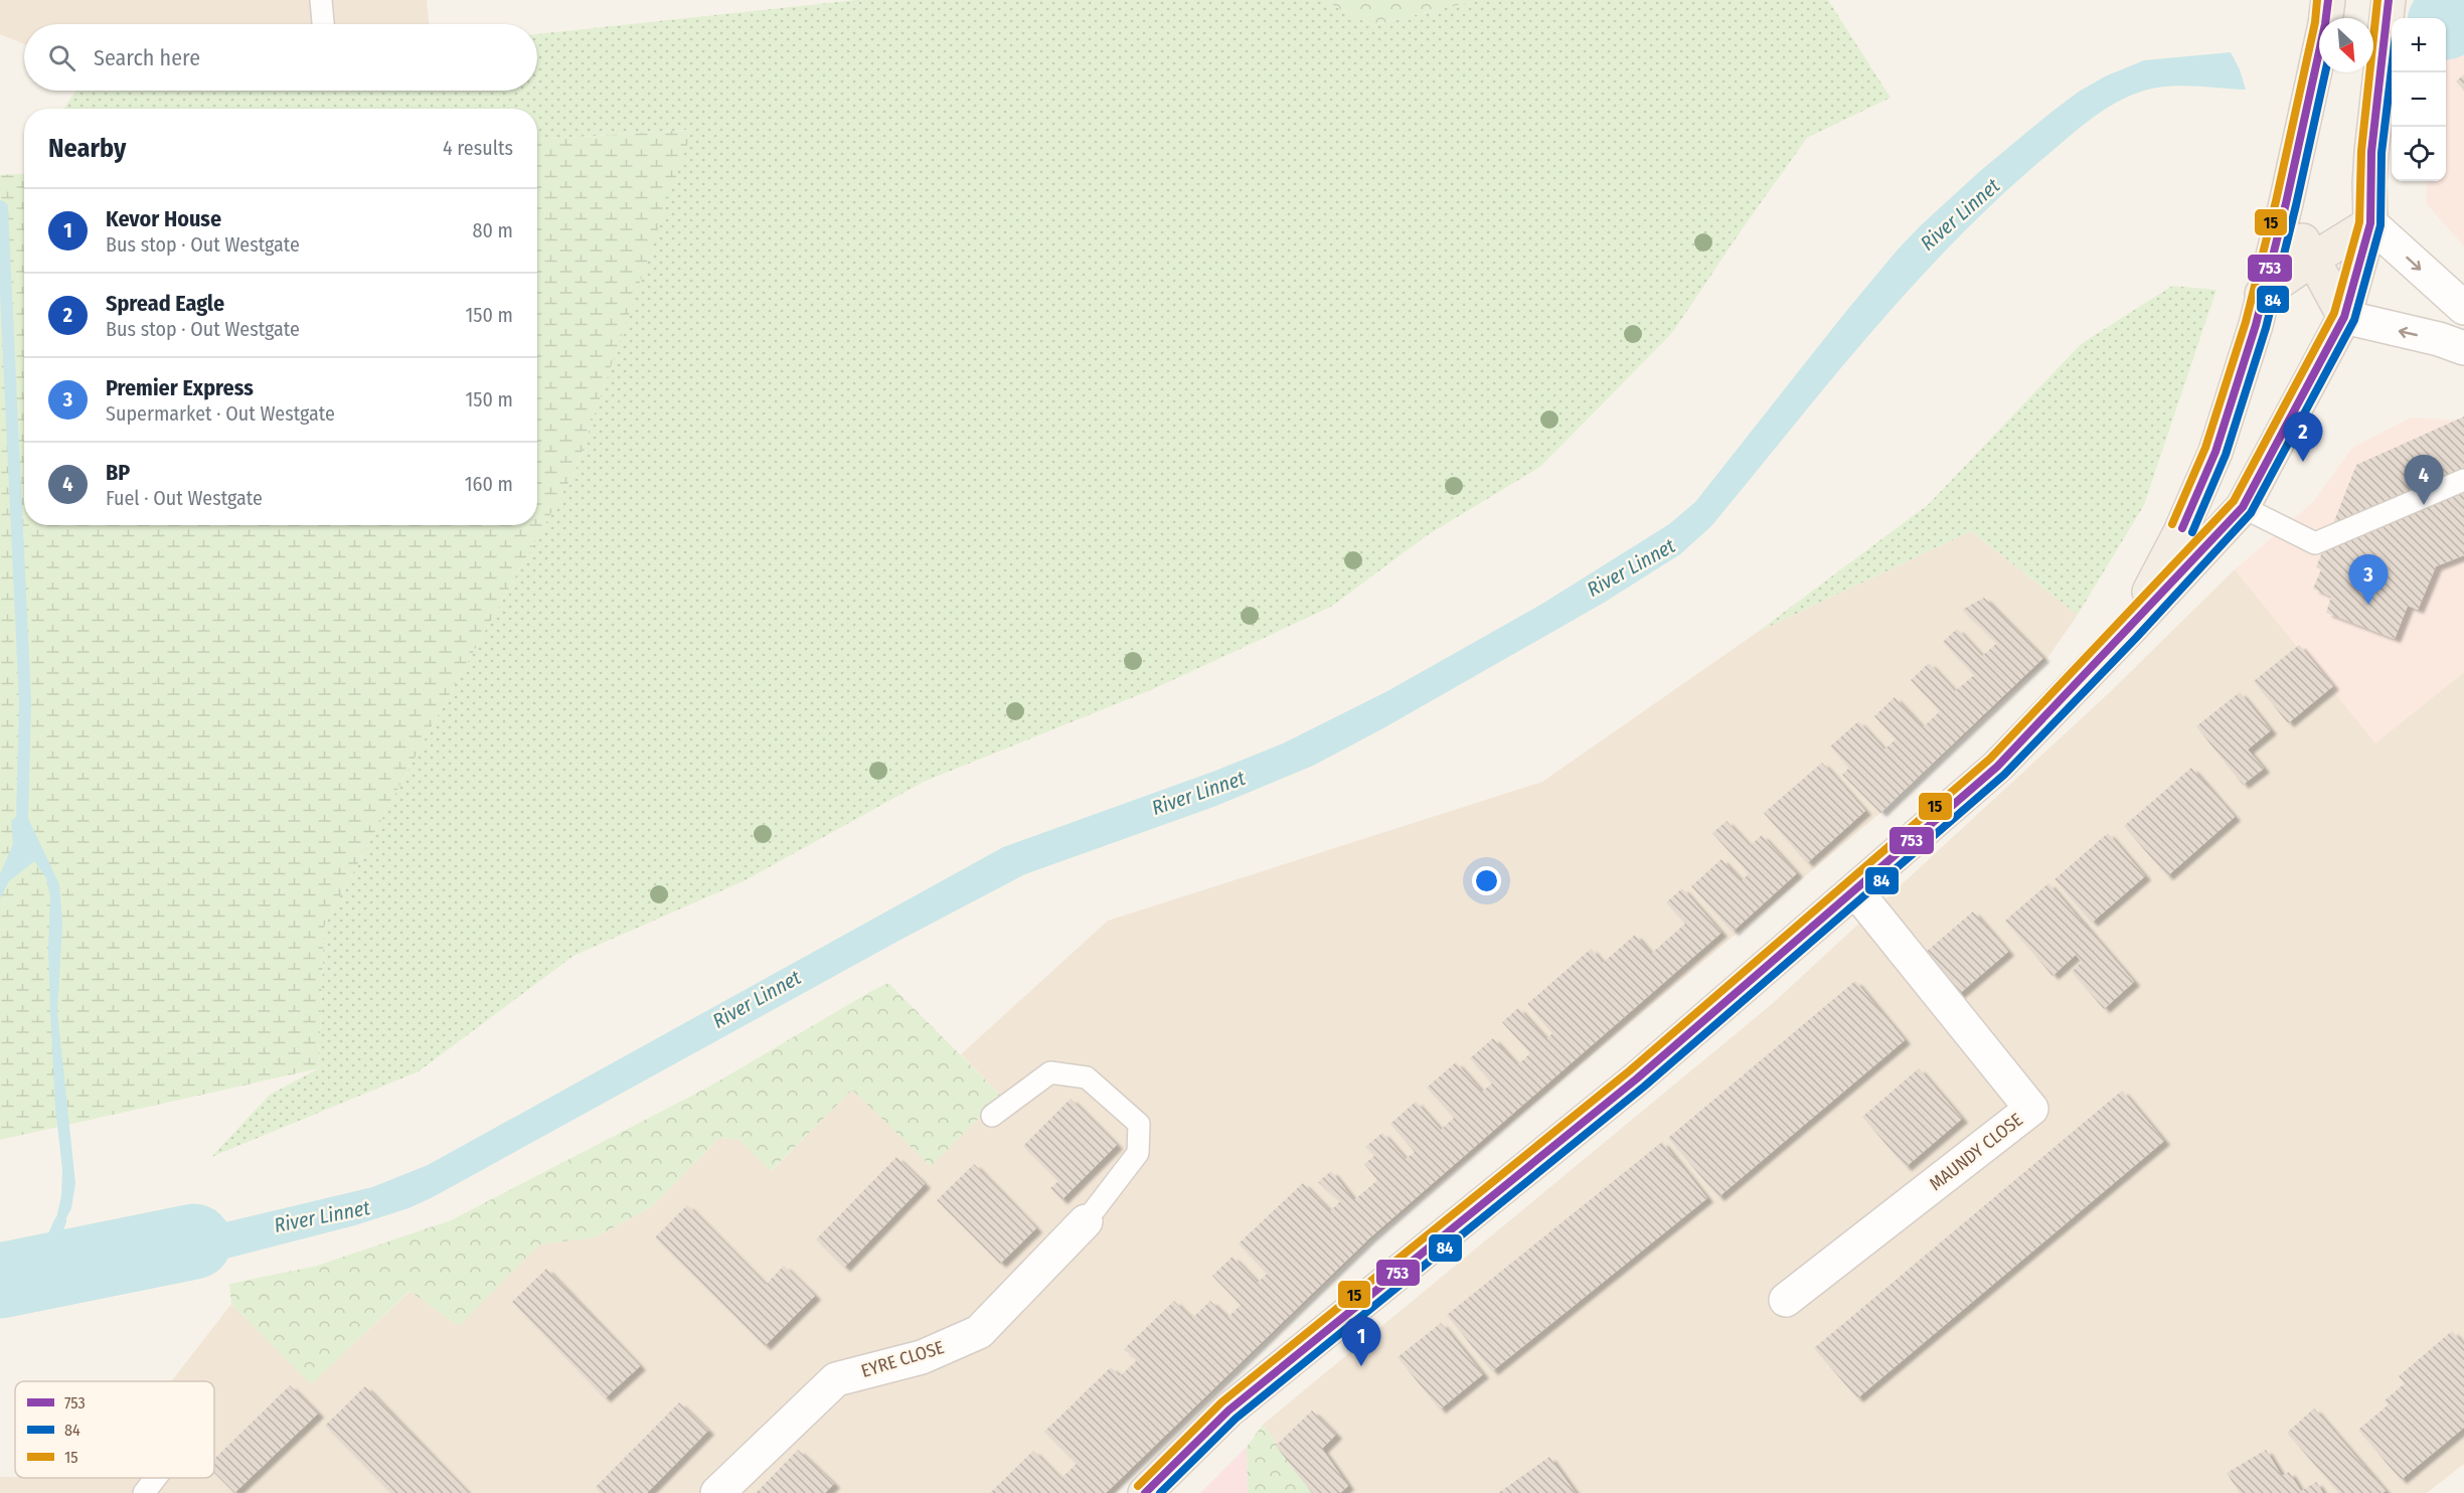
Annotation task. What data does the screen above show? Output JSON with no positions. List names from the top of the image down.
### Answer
{
  "streets": {
    "street": ["MAUNDY CLOSE", "EYRE CLOSE"]
  },
  "water": ["River Linnet"],
  "lines": ["transit line 753", "transit line 15", "transit line 84"],
  "legend": ["753", "84", "15"],
  "north": "bottom right",
  "page": {
    "map_buttons": ["+", "−"],
    "search": "Search here",
    "heading": ["Nearby", "4 results"],
    "list": [
      {
        "mark": "1",
        "name": "Kevor House",
        "note": "Bus stop · Out Westgate",
        "value": "80 m"
      },
      {
        "mark": "2",
        "name": "Spread Eagle",
        "note": "Bus stop · Out Westgate",
        "value": "150 m"
      },
      {
        "mark": "3",
        "name": "Premier Express",
        "note": "Supermarket · Out Westgate",
        "value": "150 m"
      },
      {
        "mark": "4",
        "name": "BP",
        "note": "Fuel · Out Westgate",
        "value": "160 m"
      }
    ],
    "pins": [
      "2",
      "4",
      "3",
      "1"
    ]
  }
}
